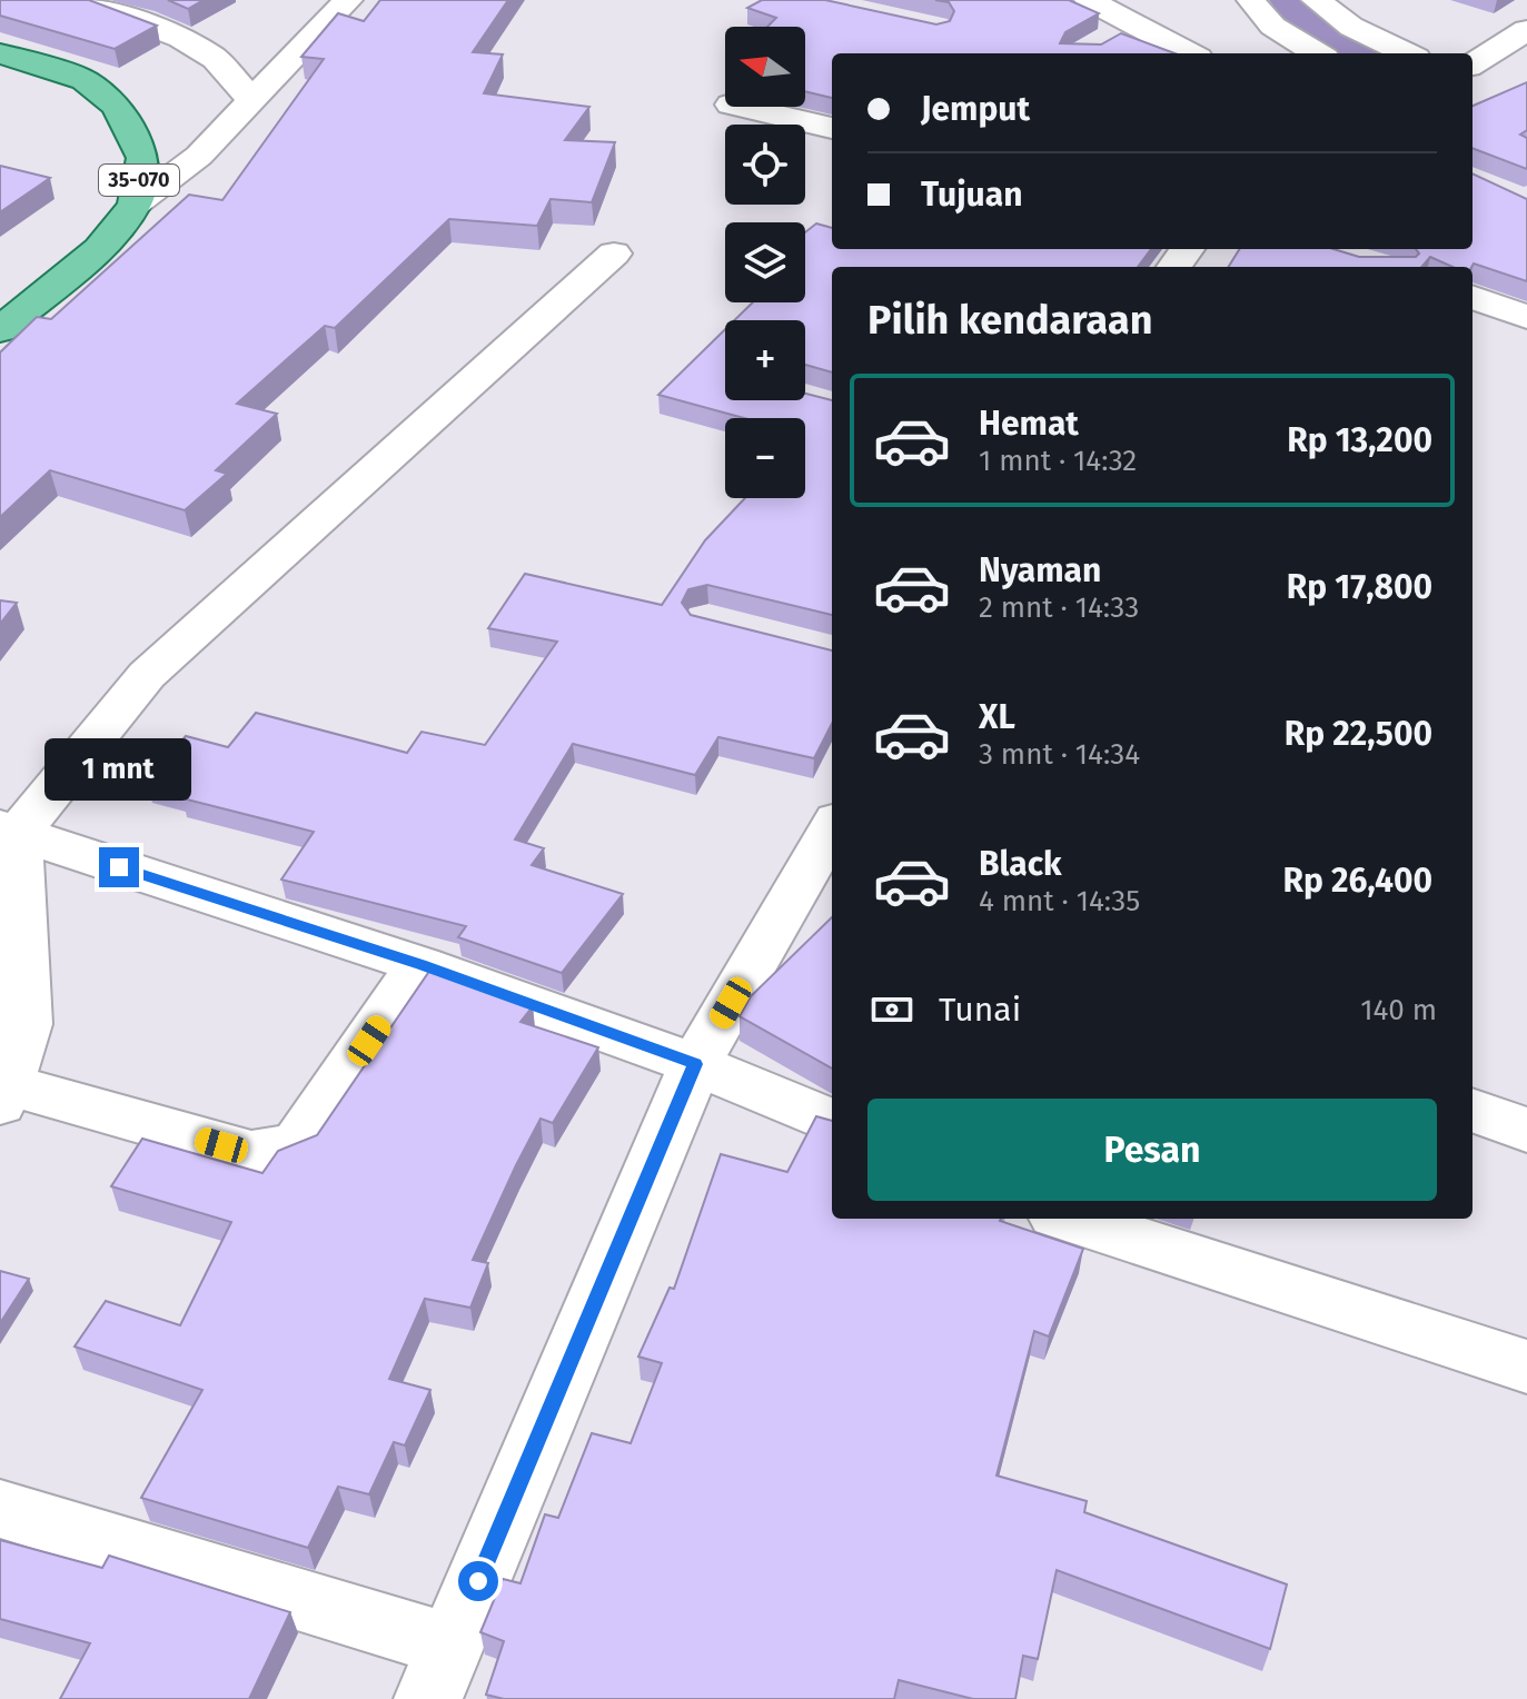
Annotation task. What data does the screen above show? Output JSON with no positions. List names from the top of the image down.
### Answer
{
  "streets": {
    "main road": ["35-070"]
  },
  "north": "left",
  "page": {
    "map_buttons": ["+", "−"],
    "banner": ["Jemput", "Tujuan"],
    "heading": "Pilih kendaraan",
    "list": [
      {
        "name": "Hemat",
        "note": "1 mnt · 14:32",
        "value": "Rp 13,200"
      },
      {
        "name": "Nyaman",
        "note": "2 mnt · 14:33",
        "value": "Rp 17,800"
      },
      {
        "name": "XL",
        "note": "3 mnt · 14:34",
        "value": "Rp 22,500"
      },
      {
        "name": "Black",
        "note": "4 mnt · 14:35",
        "value": "Rp 26,400"
      }
    ],
    "bubble": "1 mnt",
    "pay": ["Tunai", "140 m"],
    "buttons": "Pesan"
  }
}
